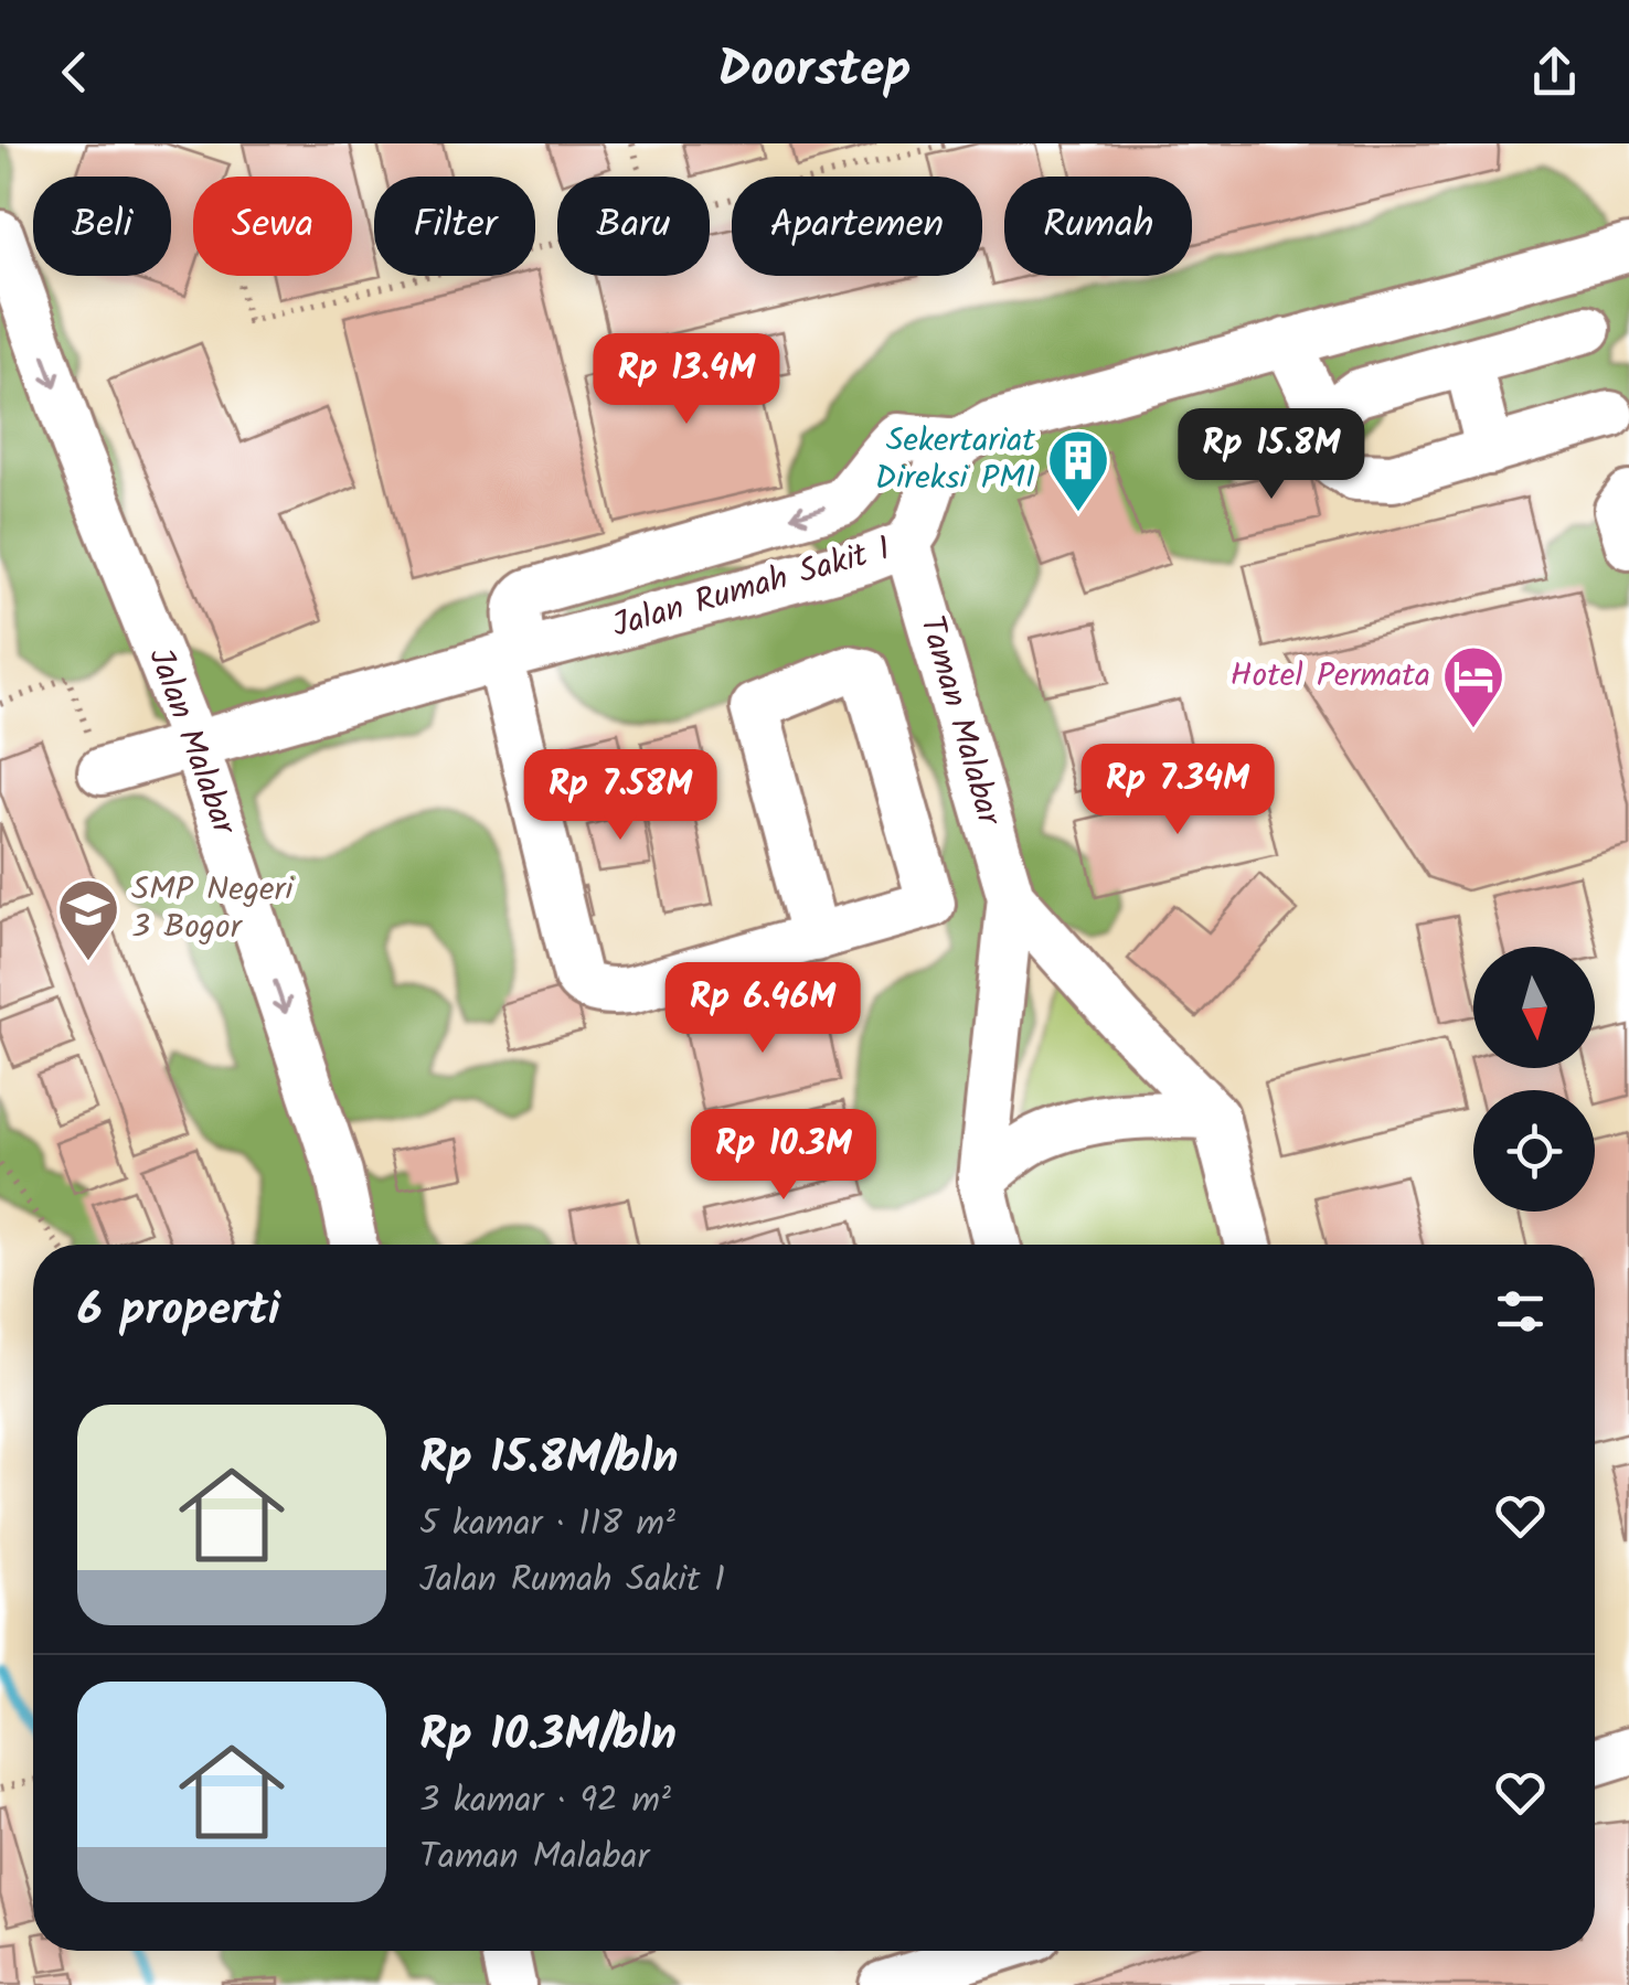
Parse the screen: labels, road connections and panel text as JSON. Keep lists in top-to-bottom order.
{
  "streets": {
    "street": ["Jalan Rumah Sakit 1", "Taman Malabar", "Jalan Malabar"]
  },
  "crossings": [
    ["Jalan Rumah Sakit 1", "Taman Malabar"],
    ["Jalan Rumah Sakit 1", "Jalan Malabar"]
  ],
  "one_way": ["Jalan Malabar"],
  "places": {
    "building": ["Sekertariat Direksi PMI"],
    "hotel": ["Hotel Permata"],
    "school or university": ["SMP Negeri 3 Bogor"]
  },
  "north": "bottom",
  "page": {
    "header": "Doorstep",
    "chip": [
      "Beli",
      "Sewa",
      "Filter",
      "Baru",
      "Apartemen",
      "Rumah"
    ],
    "price": [
      "Rp 13.4M",
      "Rp 15.8M",
      "Rp 7.34M",
      "Rp 7.58M",
      "Rp 6.46M",
      "Rp 10.3M"
    ],
    "heading": "6 properti",
    "list": [
      {
        "name": "Rp 15.8M/bln",
        "note": "5 kamar · 118 m² · Jalan Rumah Sakit 1"
      },
      {
        "name": "Rp 10.3M/bln",
        "note": "3 kamar · 92 m² · Taman Malabar"
      }
    ]
  }
}
